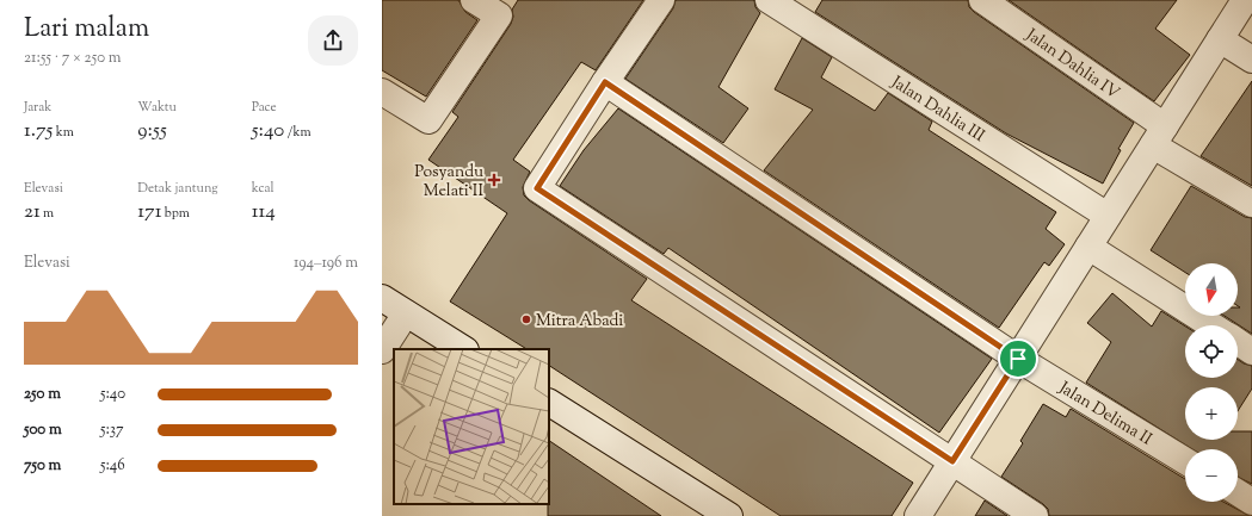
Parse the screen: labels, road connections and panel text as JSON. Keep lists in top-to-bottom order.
{
  "streets": {
    "street": ["Jalan Dahlia IV", "Jalan Dahlia III", "Jalan Delima II"]
  },
  "places": {
    "health": ["Posyandu Melati II"],
    "other": ["Mitra Abadi"]
  },
  "north": "bottom",
  "page": {
    "heading": ["Lari malam", "21:55 · 7 × 250 m"],
    "stats": [
      ["Jarak", "1.75 km"],
      ["Waktu", "9:55"],
      ["Pace", "5:40 /km"],
      ["Elevasi", "21 m"],
      ["Detak jantung", "171 bpm"],
      ["kcal", "114"]
    ],
    "chart": ["Elevasi", "194–196 m"],
    "map_buttons": ["+", "−"],
    "list": [
      {
        "name": "250 m",
        "note": "5:40"
      },
      {
        "name": "500 m",
        "note": "5:37"
      },
      {
        "name": "750 m",
        "note": "5:46"
      }
    ]
  }
}
